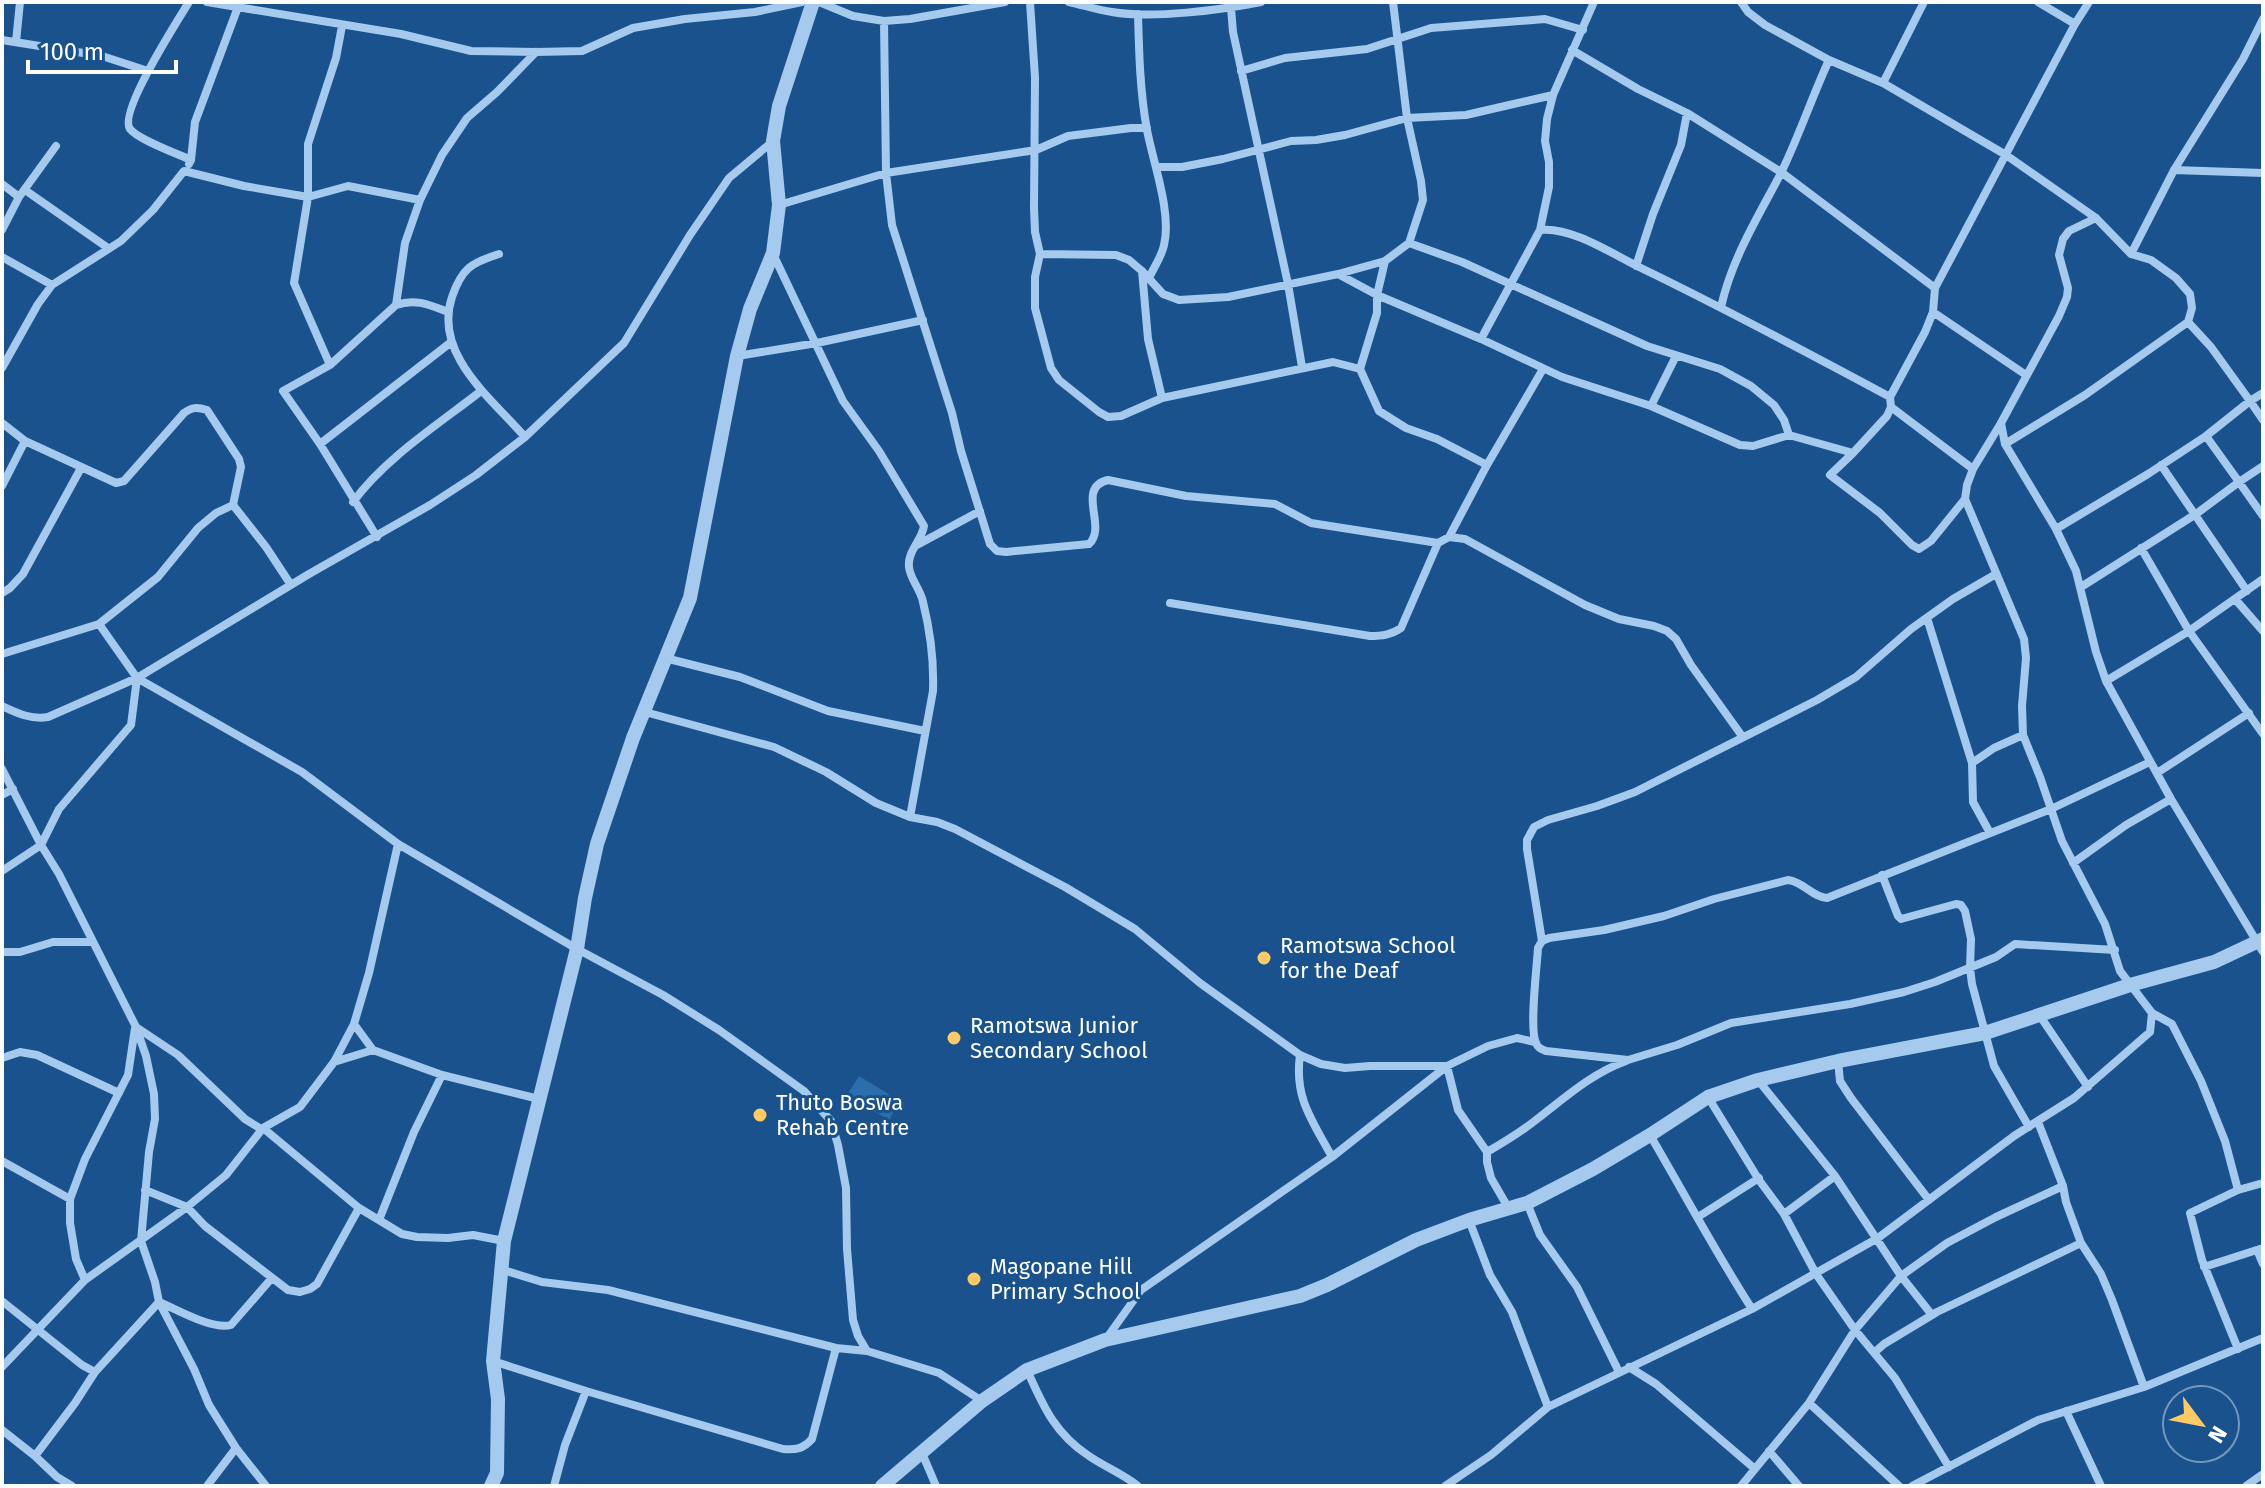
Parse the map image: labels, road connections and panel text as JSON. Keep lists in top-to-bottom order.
{
  "places": [
    "Ramotswa School for the Deaf",
    "Ramotswa Junior Secondary School",
    "Thuto Boswa Rehab Centre",
    "Magopane Hill Primary School"
  ],
  "scale_bar": "100 m",
  "north": "bottom right"
}
